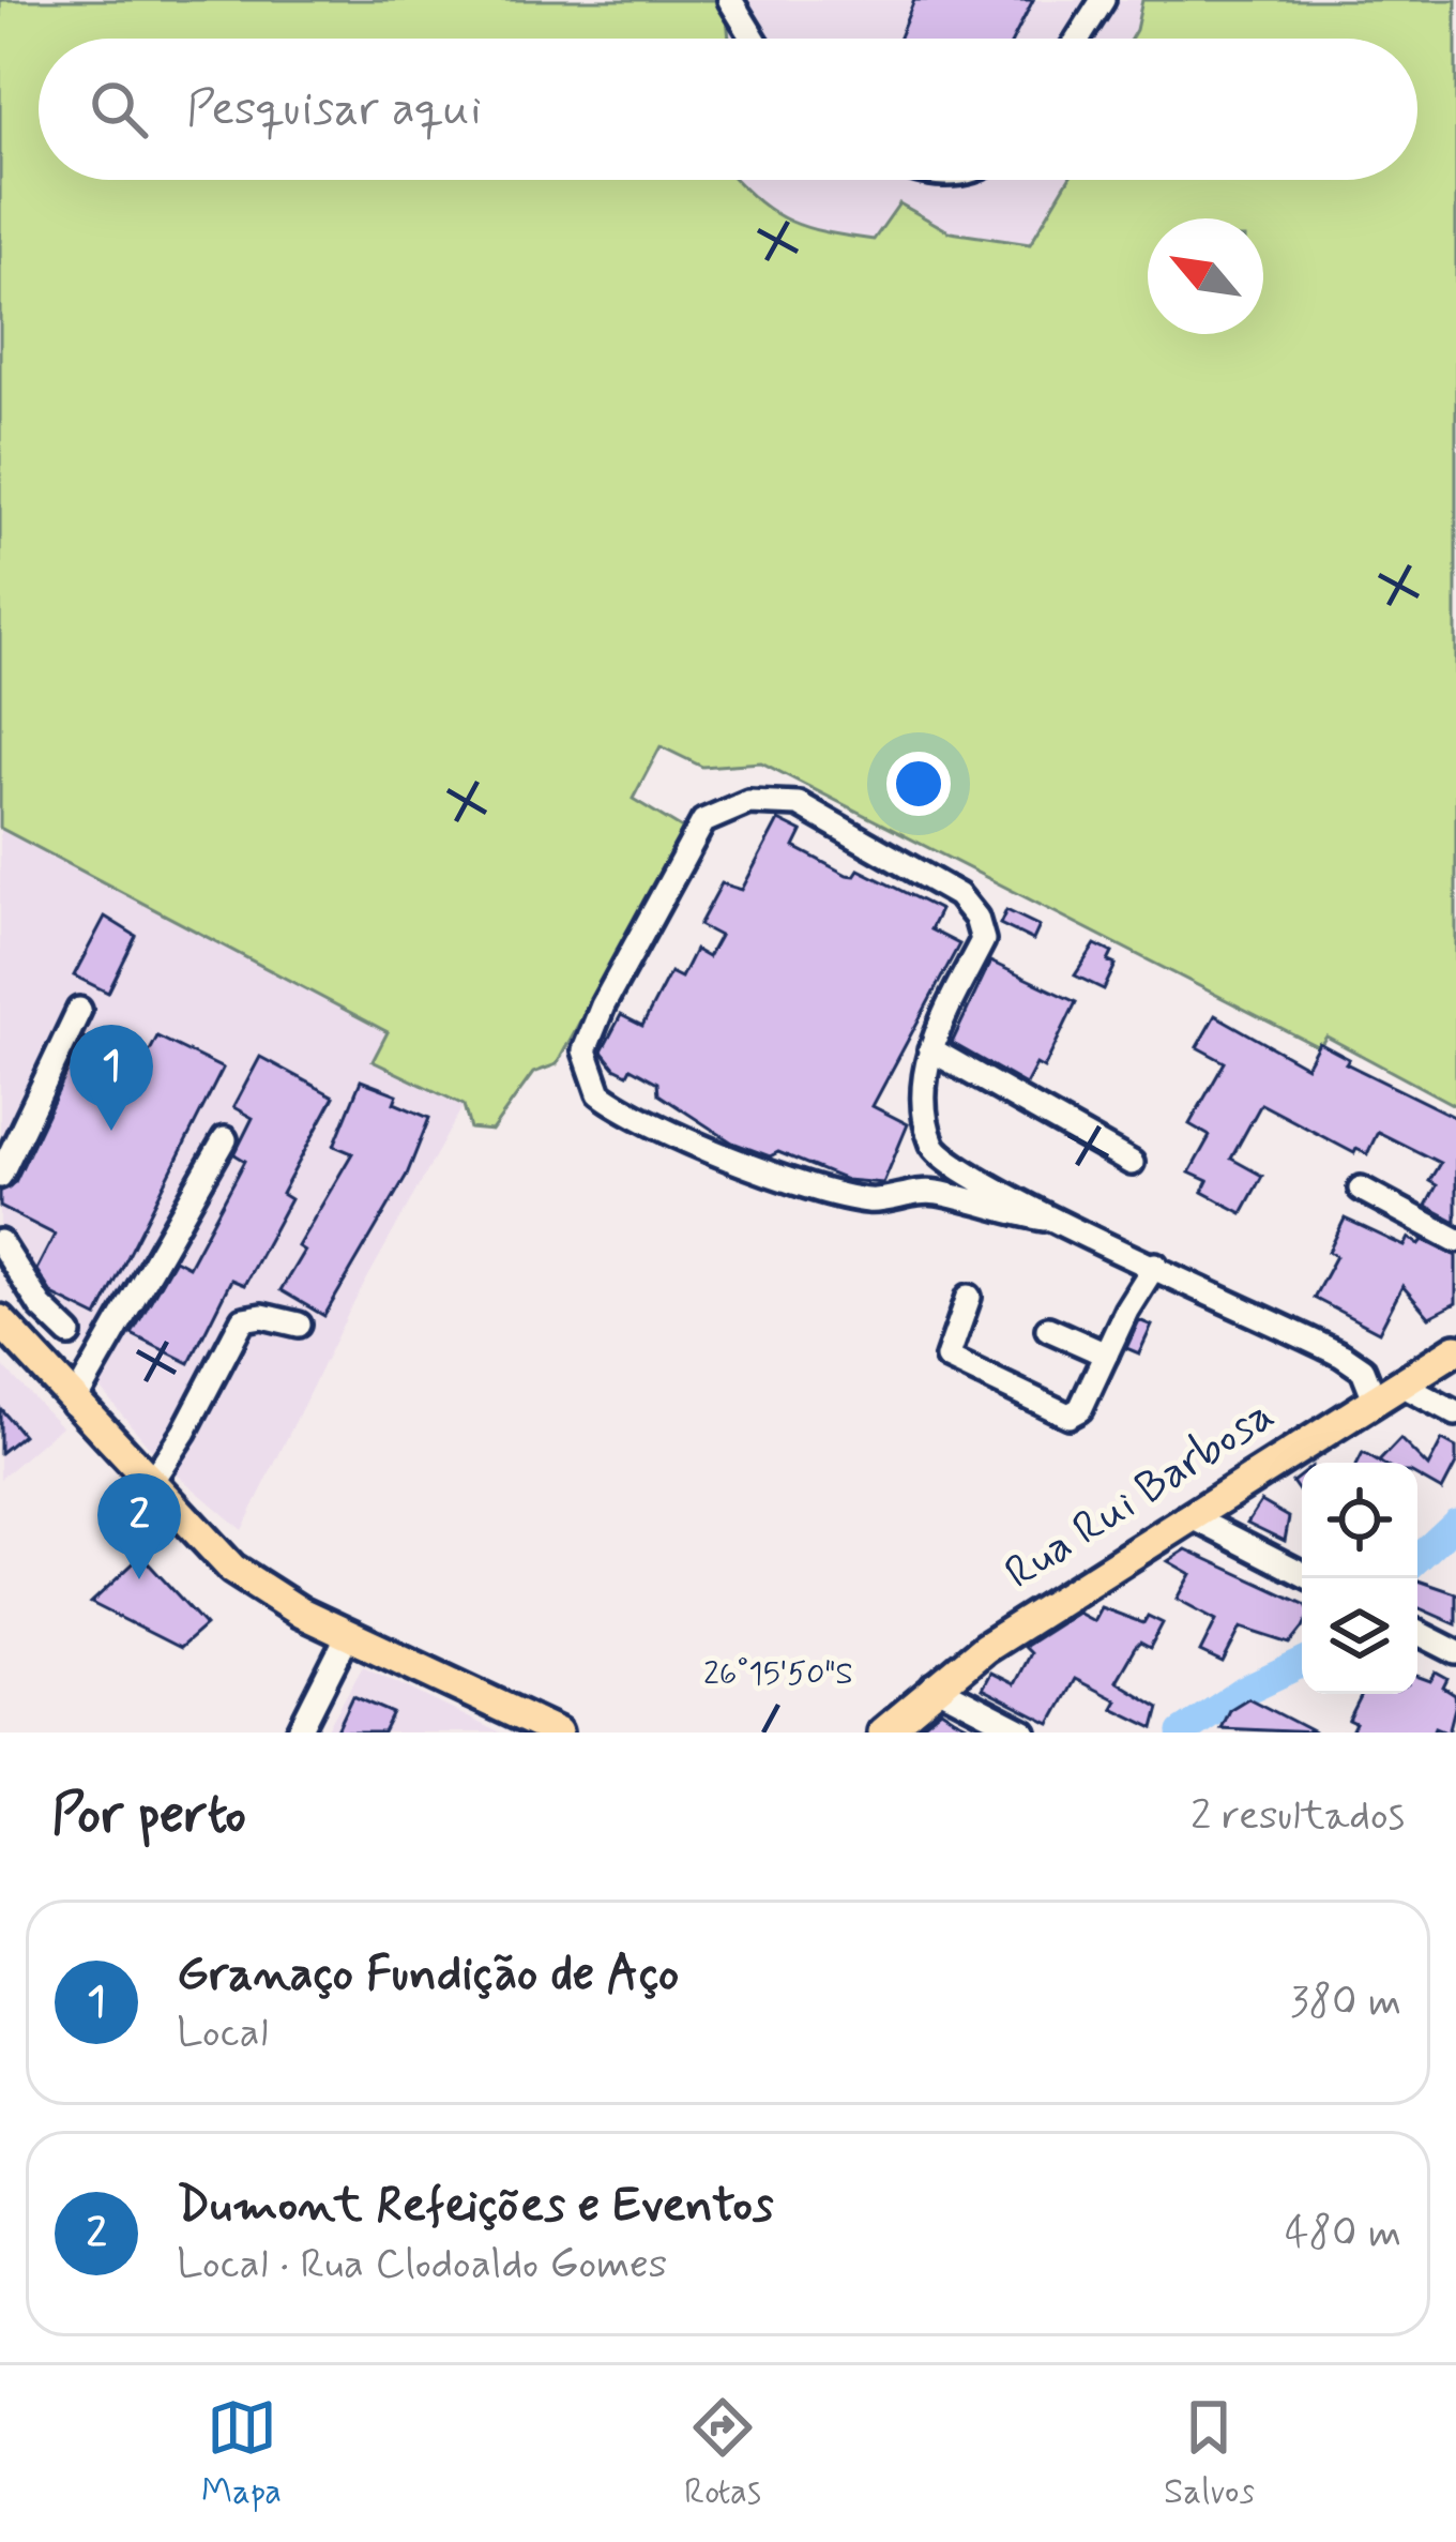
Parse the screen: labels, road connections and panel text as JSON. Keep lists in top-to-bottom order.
{
  "streets": {
    "main road": ["Rua Rui Barbosa"]
  },
  "north": "top left",
  "page": {
    "search": "Pesquisar aqui",
    "pins": ["1", "2"],
    "heading": ["Por perto", "2 resultados"],
    "list": [
      {
        "mark": "1",
        "name": "Granaço Fundição de Aço",
        "note": "Local",
        "value": "380 m"
      },
      {
        "mark": "2",
        "name": "Dumont Refeições e Eventos",
        "note": "Local · Rua Clodoaldo Gomes",
        "value": "480 m"
      }
    ],
    "nav": ["Mapa", "Rotas", "Salvos"]
  },
  "coordinates": ["26°15'50\"S"]
}
